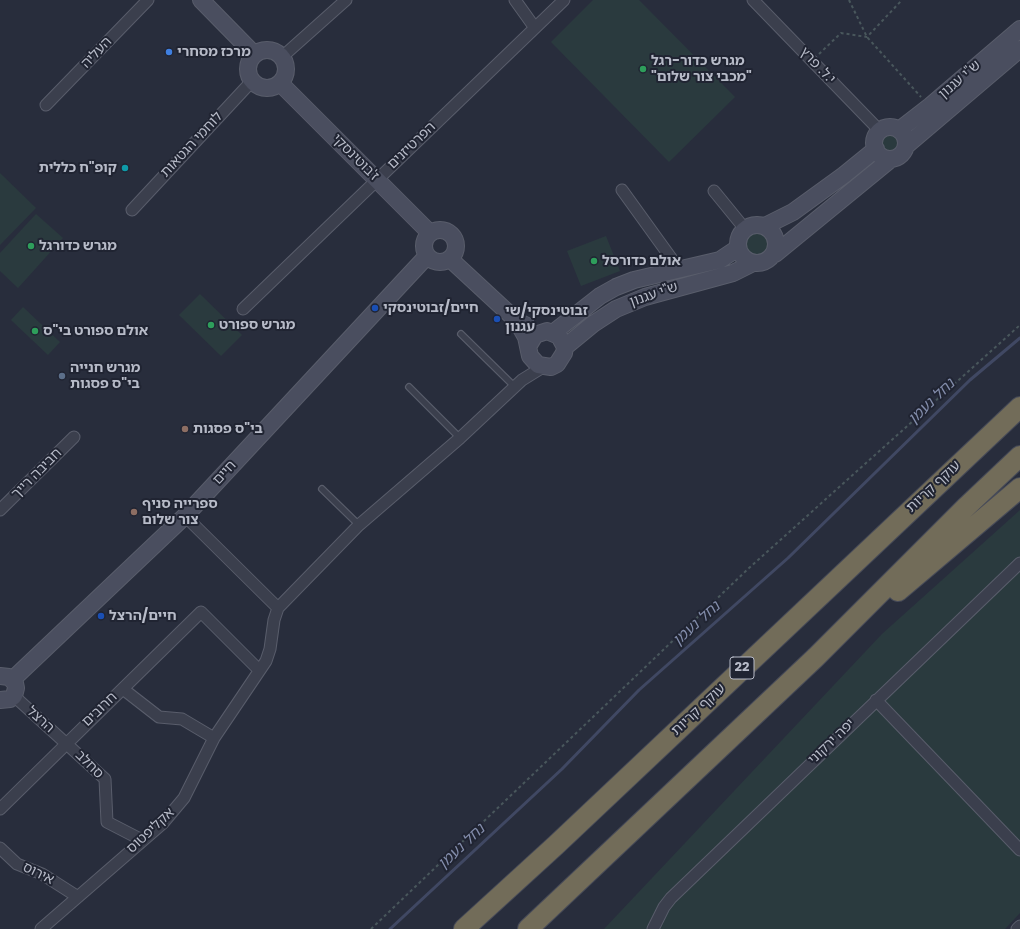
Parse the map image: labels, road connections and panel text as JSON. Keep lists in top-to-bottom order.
{
  "streets": {
    "highway": ["עוקף קריות", "22"],
    "street": [
      "העליה",
      "י.ל. פרץ",
      "ש\"י עגנון",
      "לוחמי הגטאות",
      "הפרטיזנים",
      "ז'בוטינסקי",
      "חיים",
      "חביבה רייך",
      "חרובים",
      "הרצל",
      "יפה ירקוני",
      "סחלב",
      "אקליפטוס",
      "אירוס"
    ]
  },
  "crossings": [
    ["י.ל. פרץ", "ש\"י עגנון"],
    ["לוחמי הגטאות", "ז'בוטינסקי"],
    ["הפרטיזנים", "ז'בוטינסקי"],
    ["ז'בוטינסקי", "חיים"],
    ["חרובים", "הרצל"],
    ["חרובים", "סחלב"],
    ["חרובים", "אקליפטוס"],
    ["הרצל", "סחלב"],
    ["סחלב", "אקליפטוס"],
    ["אקליפטוס", "אירוס"]
  ],
  "water": ["נחל נעמן"],
  "places": [
    "מרכז מסחרי",
    "מגרש כדור-רגל \"מכבי צור שלום\"",
    "קופ\"ח כללית",
    "מגרש כדורגל",
    "אולם כדורסל",
    "חיים/זבוטינסקי",
    "זבוטינסקי/שי עגנון",
    "מגרש ספורט",
    "אולם ספורט בי\"ס",
    "מגרש חנייה בי\"ס פסגות",
    "בי\"ס פסגות",
    "ספרייה סניף צור שלום",
    "חיים/הרצל"
  ]
}
